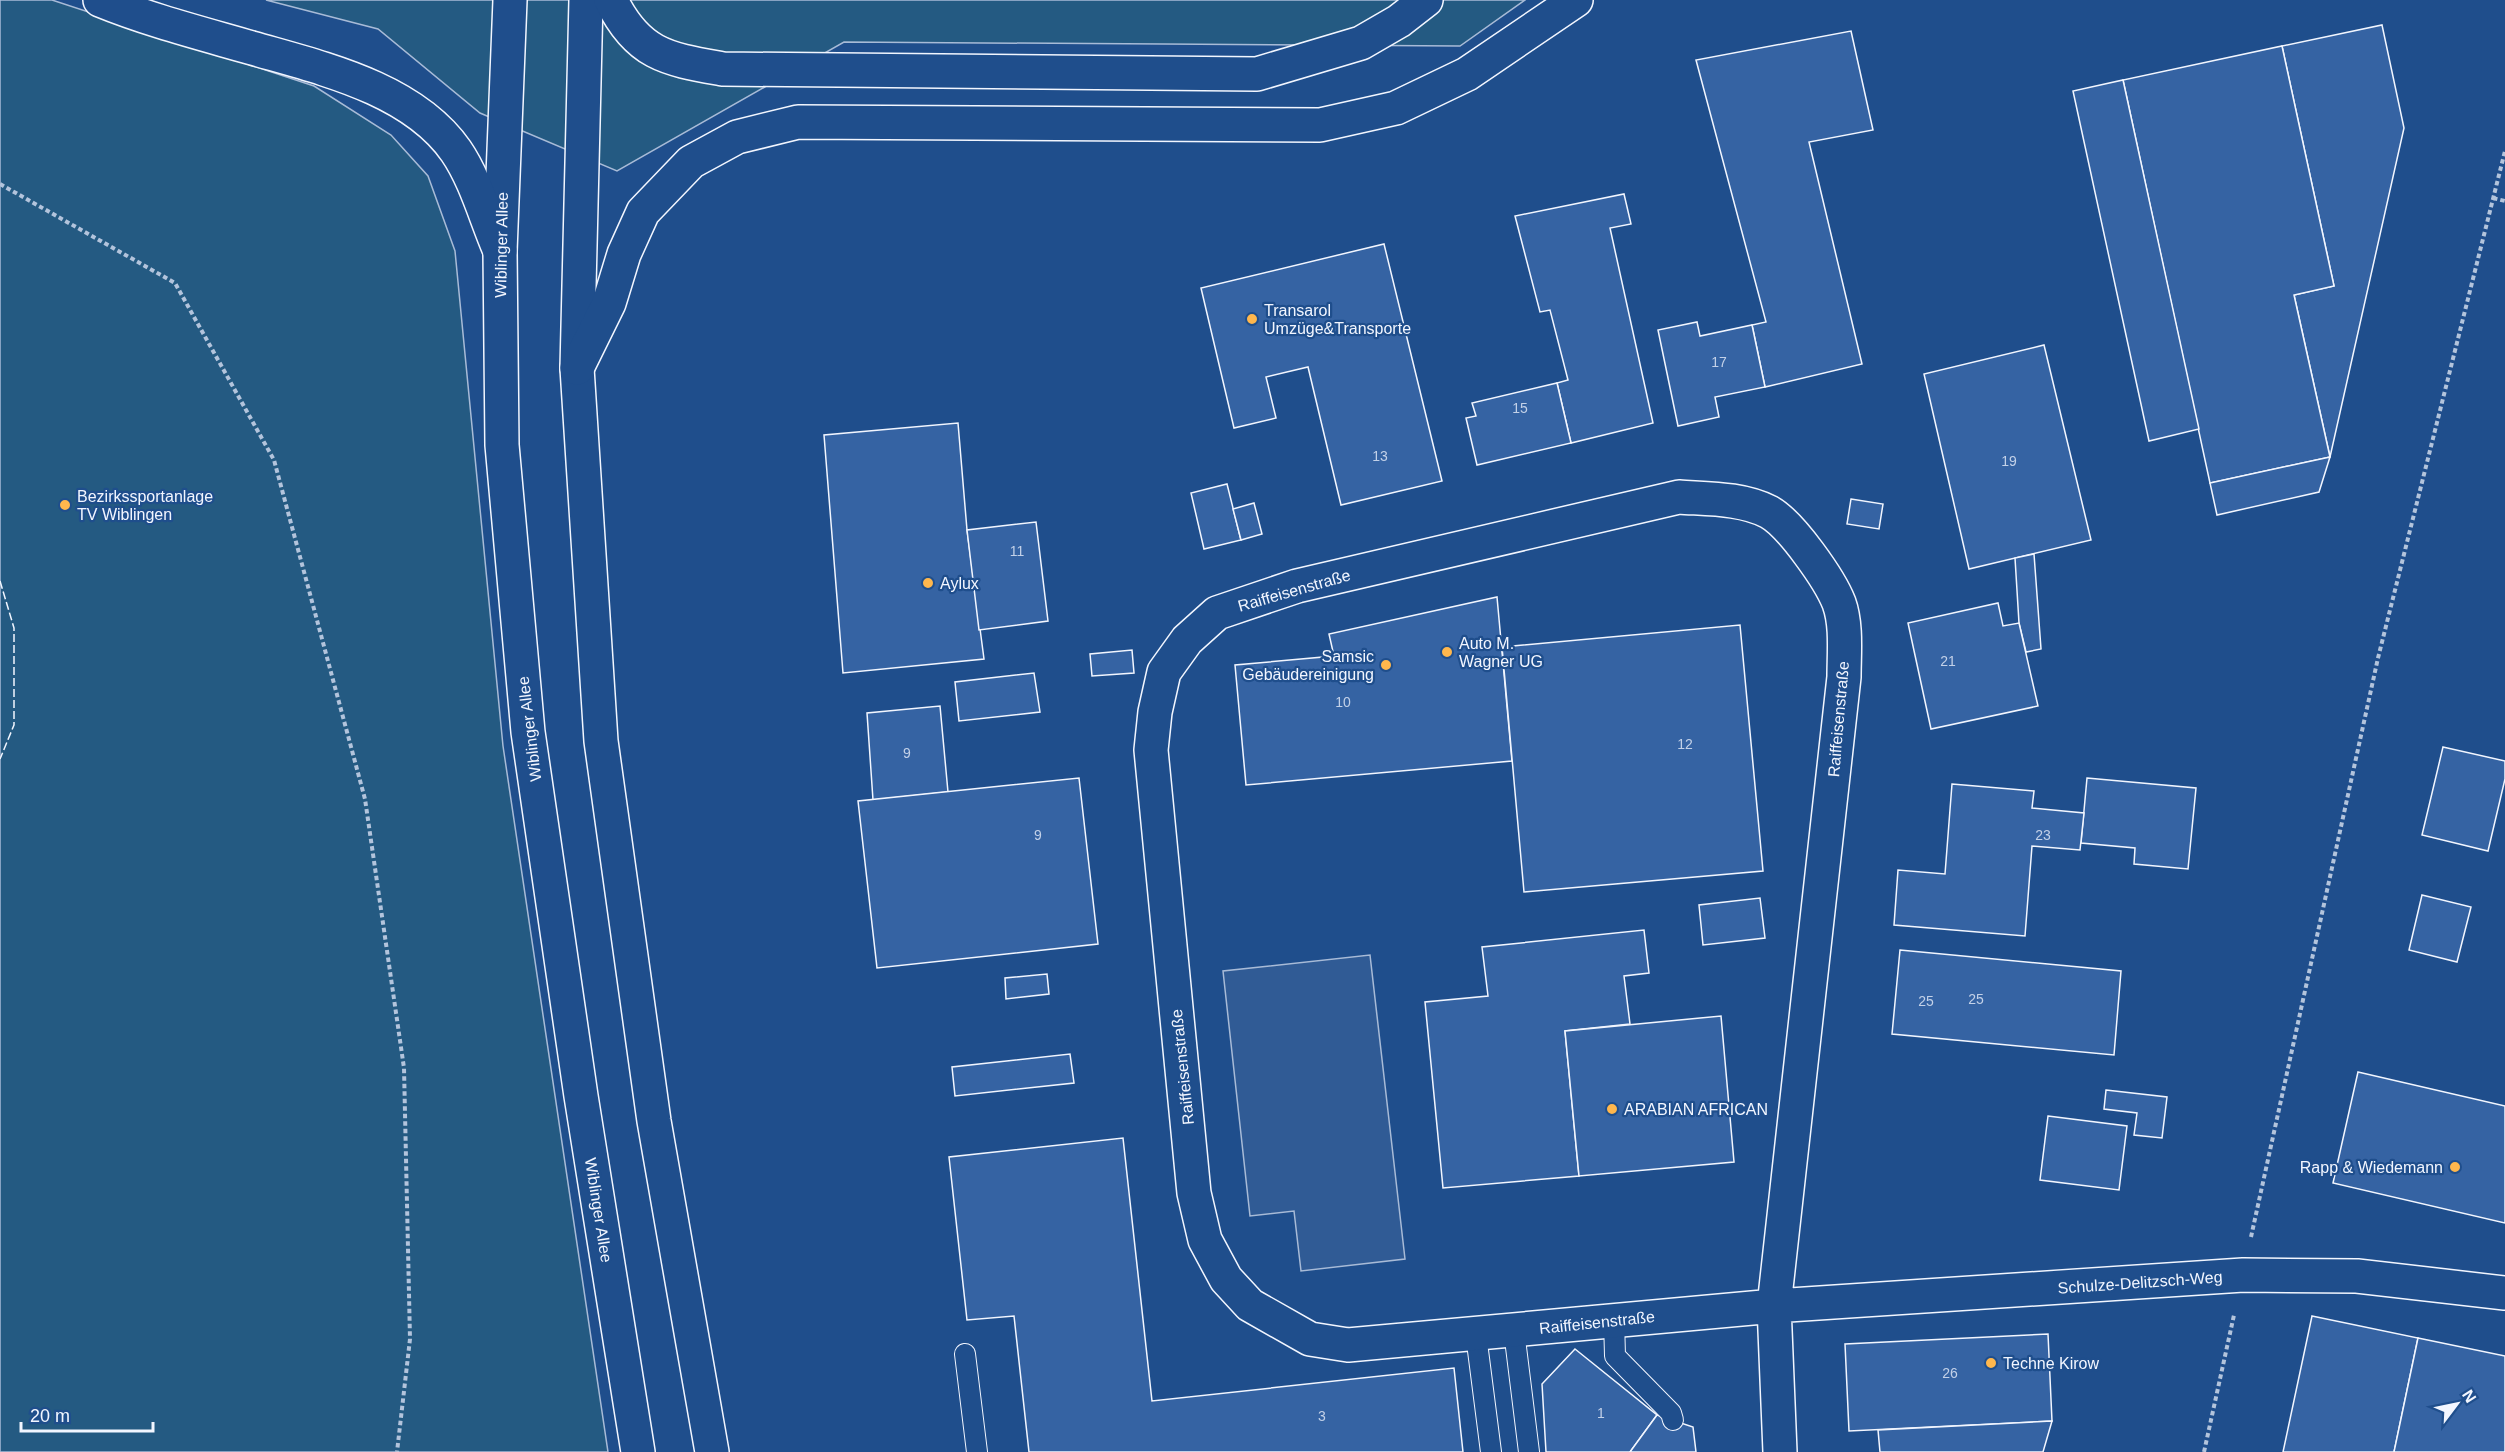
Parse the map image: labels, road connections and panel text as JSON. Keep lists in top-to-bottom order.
{
  "streets": {
    "main road": ["Wiblinger Allee", "Raiffeisenstraße", "Schulze-Delitzsch-Weg"]
  },
  "crossings": [
    ["Raiffeisenstraße", "Schulze-Delitzsch-Weg"]
  ],
  "places": [
    "Transarol Umzüge&Transporte",
    "Bezirkssportanlage TV Wiblingen",
    "Aylux",
    "Auto M. Wagner UG",
    "Samsic Gebäudereinigung",
    "ARABIAN AFRICAN",
    "Rapp & Wiedemann",
    "Techne Kirow"
  ],
  "house_numbers": [
    "17",
    "15",
    "13",
    "19",
    "11",
    "21",
    "10",
    "12",
    "9",
    "9",
    "23",
    "25",
    "25",
    "26",
    "1",
    "3"
  ],
  "scale_bar": "20 m",
  "north": "top right"
}
